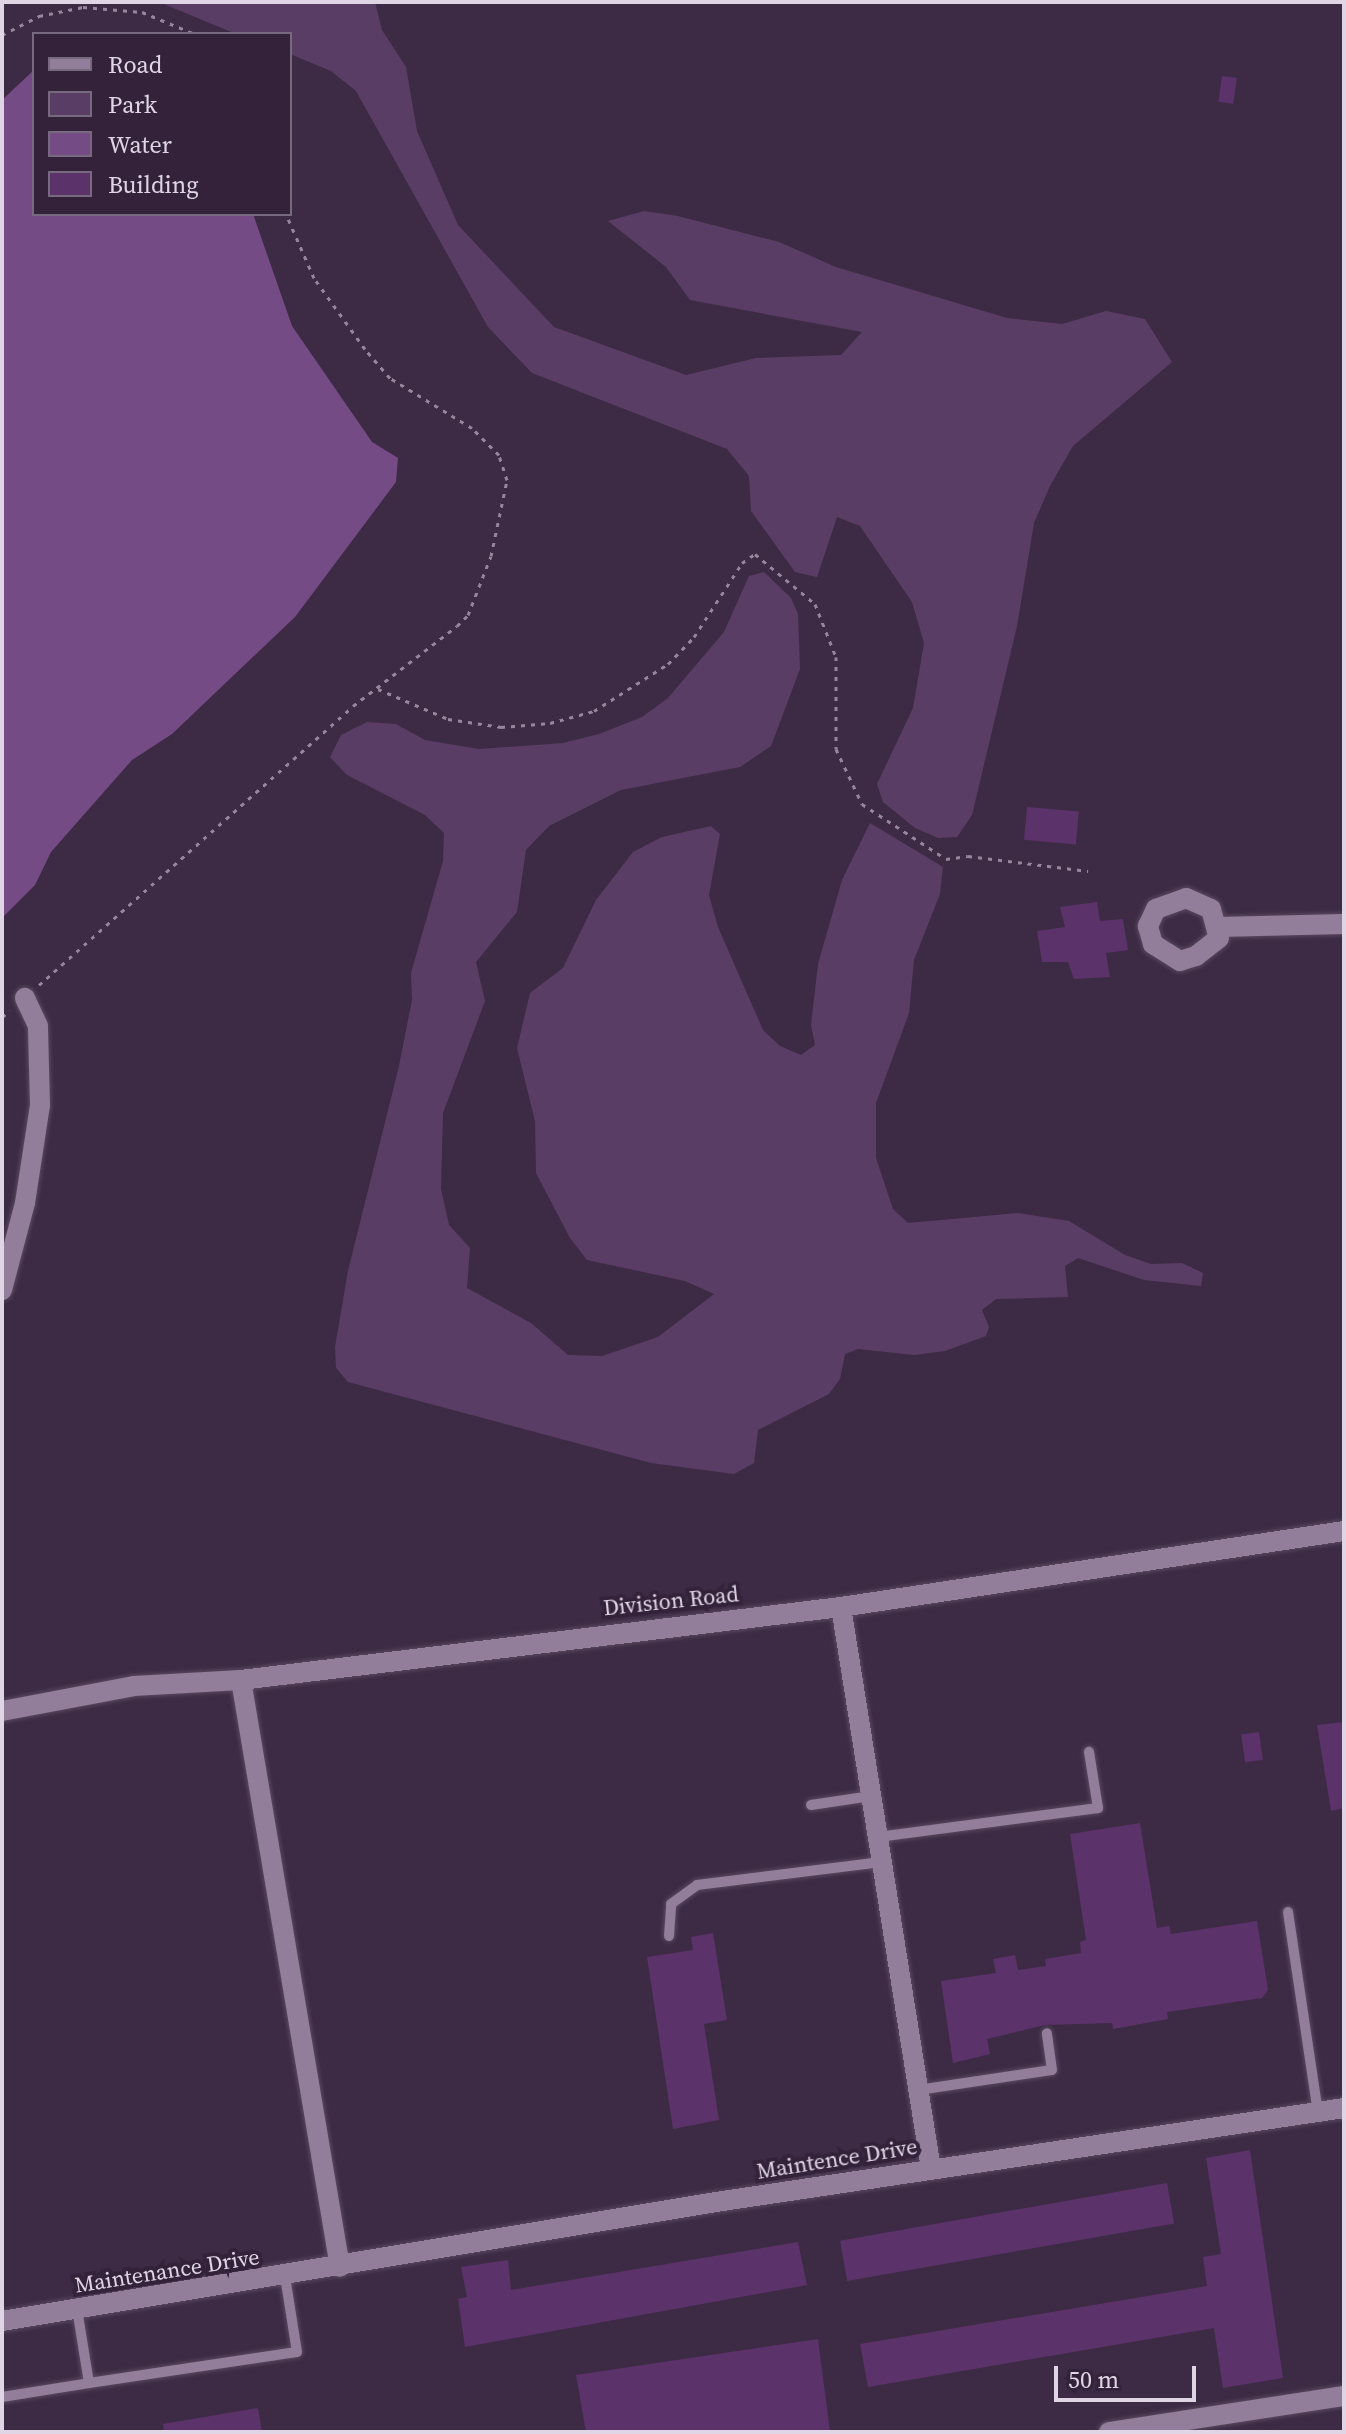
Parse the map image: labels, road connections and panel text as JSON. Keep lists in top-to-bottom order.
{
  "streets": {
    "street": ["Division Road", "Maintence Drive", "Maintenance Drive"]
  },
  "crossings": [
    ["Maintence Drive", "Maintenance Drive"]
  ],
  "legend": [
    "Road",
    "Park",
    "Water",
    "Building"
  ],
  "scale_bar": "50 m"
}
